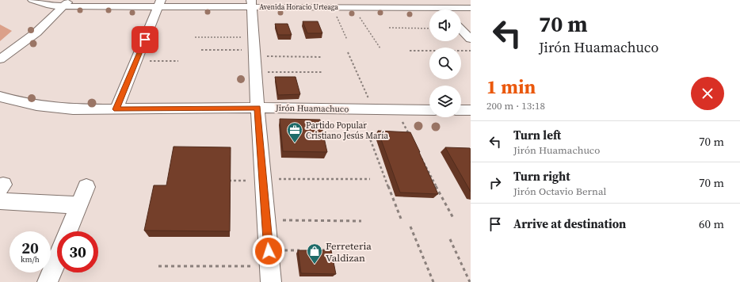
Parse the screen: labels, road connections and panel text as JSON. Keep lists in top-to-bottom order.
{
  "streets": {
    "street": ["Avenida Horacio Urteaga", "Jirón Huamachuco"]
  },
  "places": {
    "office": ["Partido Popular Cristiano Jesús María"],
    "shop": ["Ferreteria Valdizan"]
  },
  "page": {
    "turn": ["70 m", "Jirón Huamachuco"],
    "heading": ["1 min", "200 m · 13:18"],
    "list": [
      {
        "name": "Turn left",
        "note": "Jirón Huamachuco",
        "value": "70 m"
      },
      {
        "name": "Turn right",
        "note": "Jirón Octavio Bernal",
        "value": "70 m"
      },
      {
        "name": "Arrive at destination",
        "value": "60 m"
      }
    ],
    "speed": "20 km/h",
    "limit": "30"
  }
}
